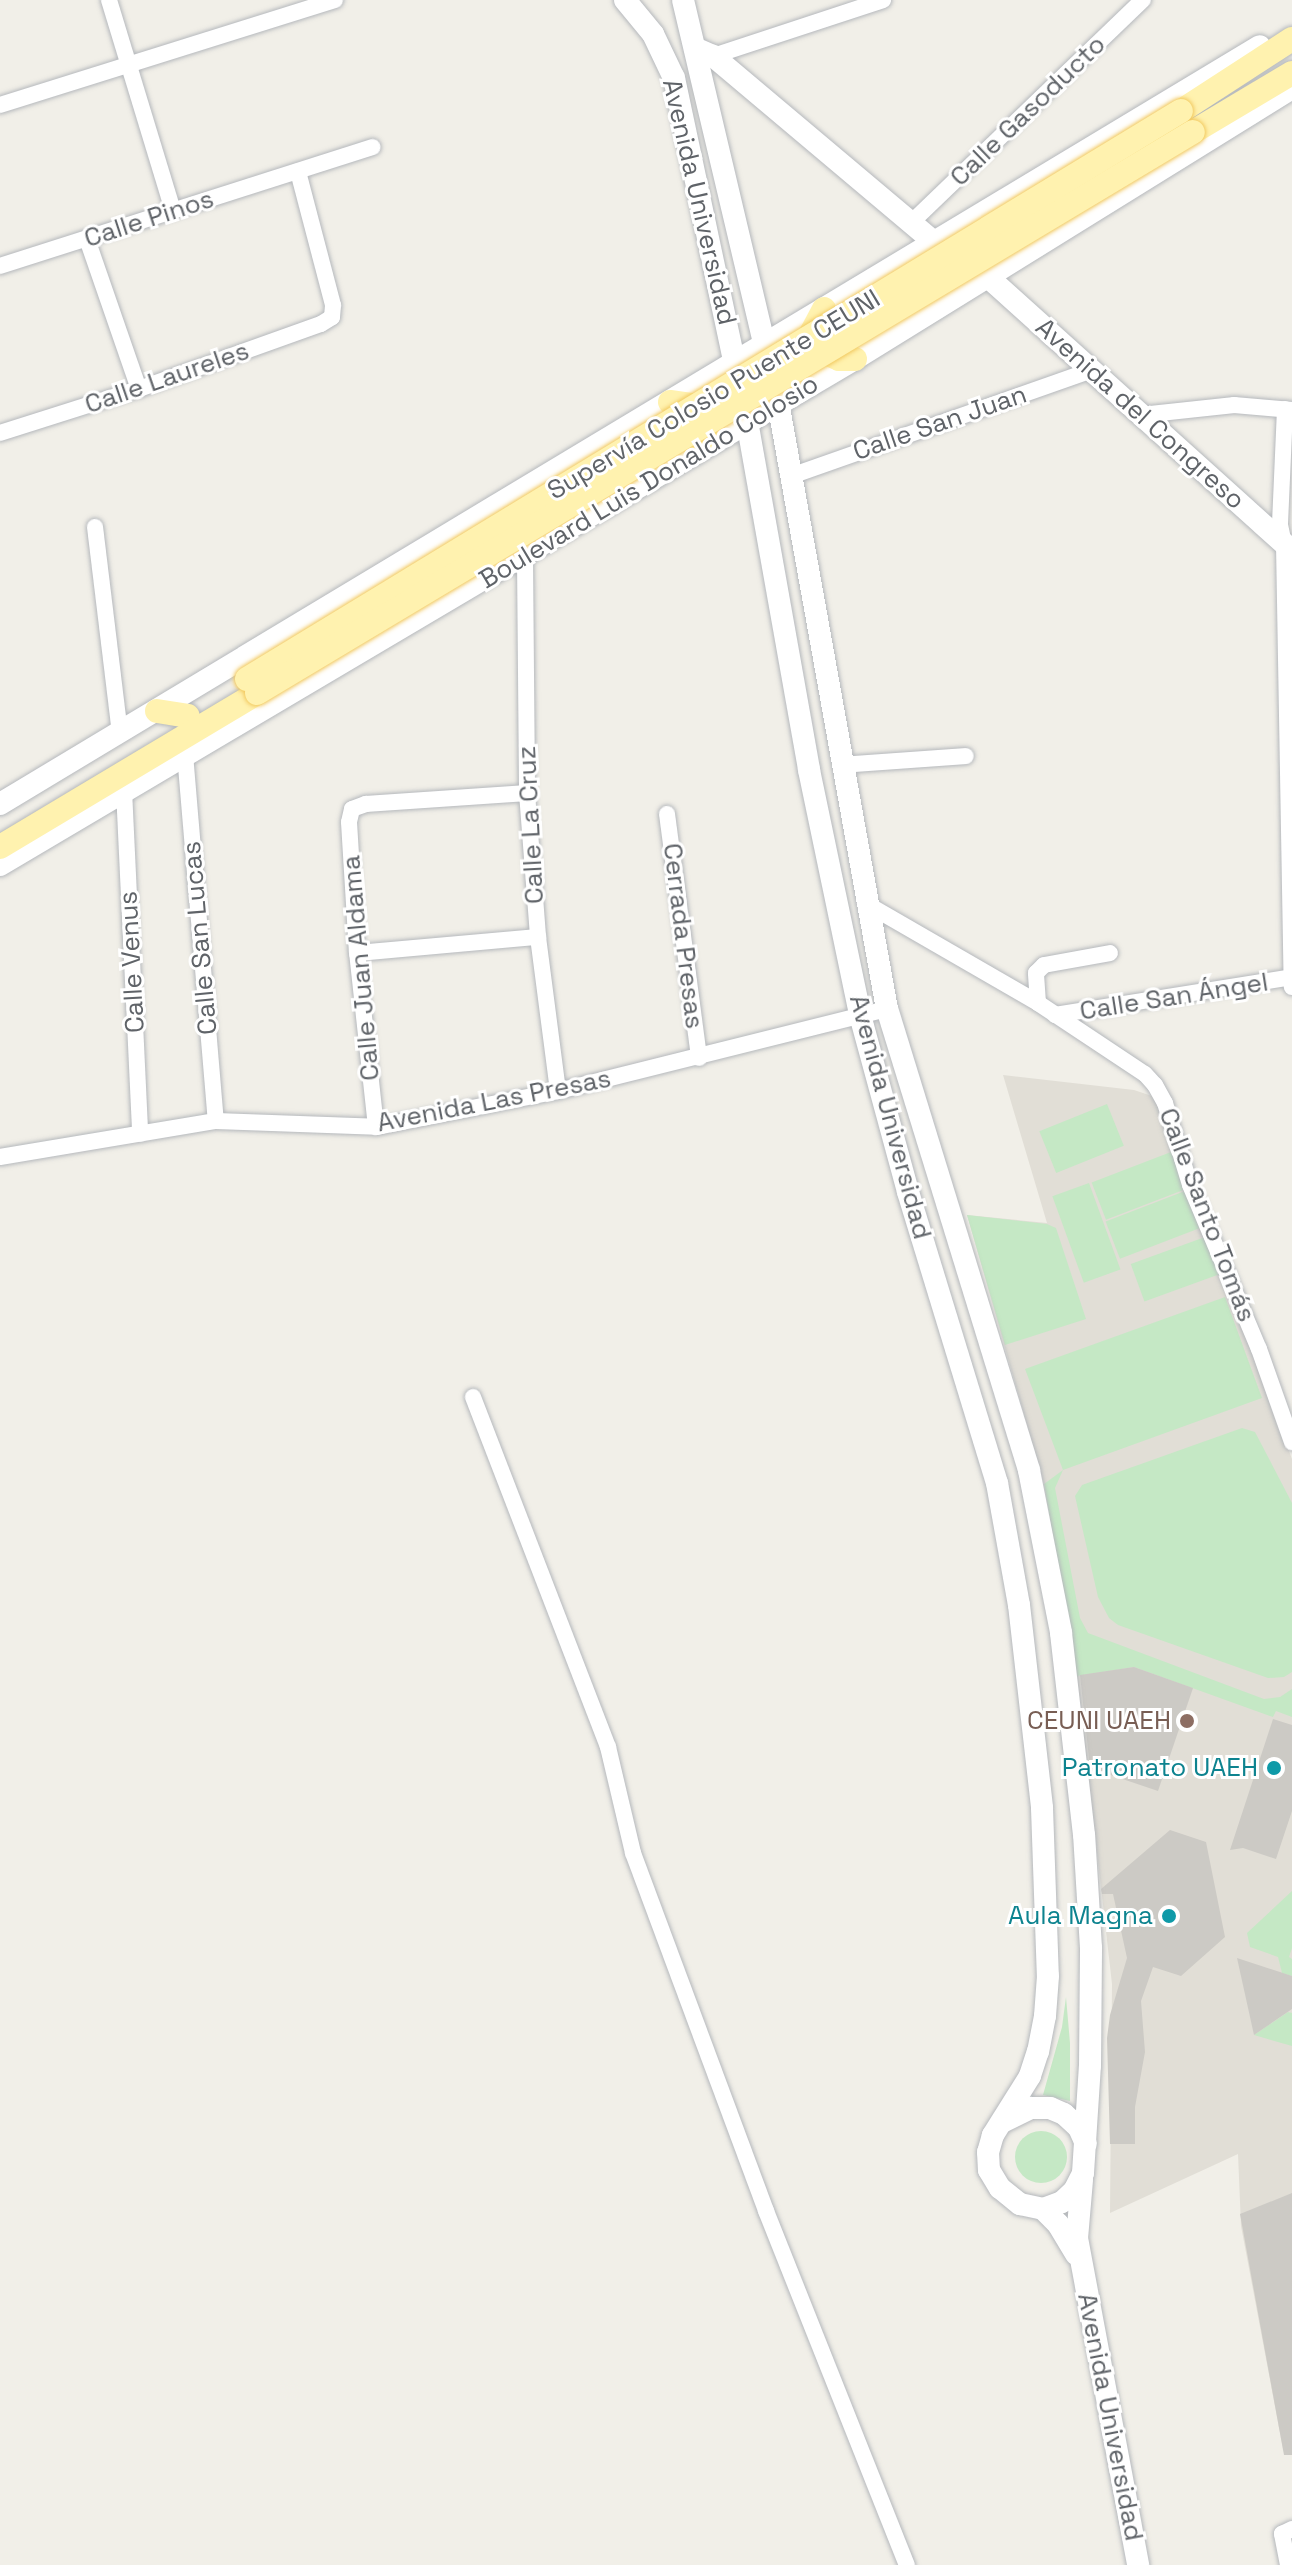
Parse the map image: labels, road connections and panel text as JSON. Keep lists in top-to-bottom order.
{
  "streets": {
    "main road": ["Supervía Colosio Puente CEUNI"],
    "street": [
      "Calle Gasoducto",
      "Avenida Universidad",
      "Calle Pinos",
      "Calle Laureles",
      "Avenida del Congreso",
      "Calle San Juan",
      "Boulevard Luis Donaldo Colosio",
      "Calle La Cruz",
      "Cerrada Presas",
      "Calle San Lucas",
      "Calle Venus",
      "Calle Juan Aldama",
      "Calle San Ángel",
      "Avenida Las Presas",
      "Calle Santo Tomás"
    ]
  },
  "crossings": [
    ["Avenida Universidad", "Calle San Juan"],
    ["Avenida Universidad", "Boulevard Luis Donaldo Colosio"],
    ["Avenida Universidad", "Avenida Las Presas"],
    ["Avenida Universidad", "Calle Santo Tomás"],
    ["Calle Pinos", "Calle Laureles"],
    ["Avenida del Congreso", "Calle San Juan"],
    ["Avenida del Congreso", "Boulevard Luis Donaldo Colosio"],
    ["Boulevard Luis Donaldo Colosio", "Calle La Cruz"],
    ["Boulevard Luis Donaldo Colosio", "Calle San Lucas"],
    ["Boulevard Luis Donaldo Colosio", "Calle Venus"],
    ["Calle La Cruz", "Calle Juan Aldama"],
    ["Calle La Cruz", "Avenida Las Presas"],
    ["Cerrada Presas", "Avenida Las Presas"],
    ["Calle San Lucas", "Avenida Las Presas"],
    ["Calle Venus", "Avenida Las Presas"],
    ["Calle Juan Aldama", "Avenida Las Presas"],
    ["Calle San Ángel", "Calle Santo Tomás"]
  ],
  "places": ["CEUNI UAEH", "Patronato UAEH", "Aula Magna"]
}
